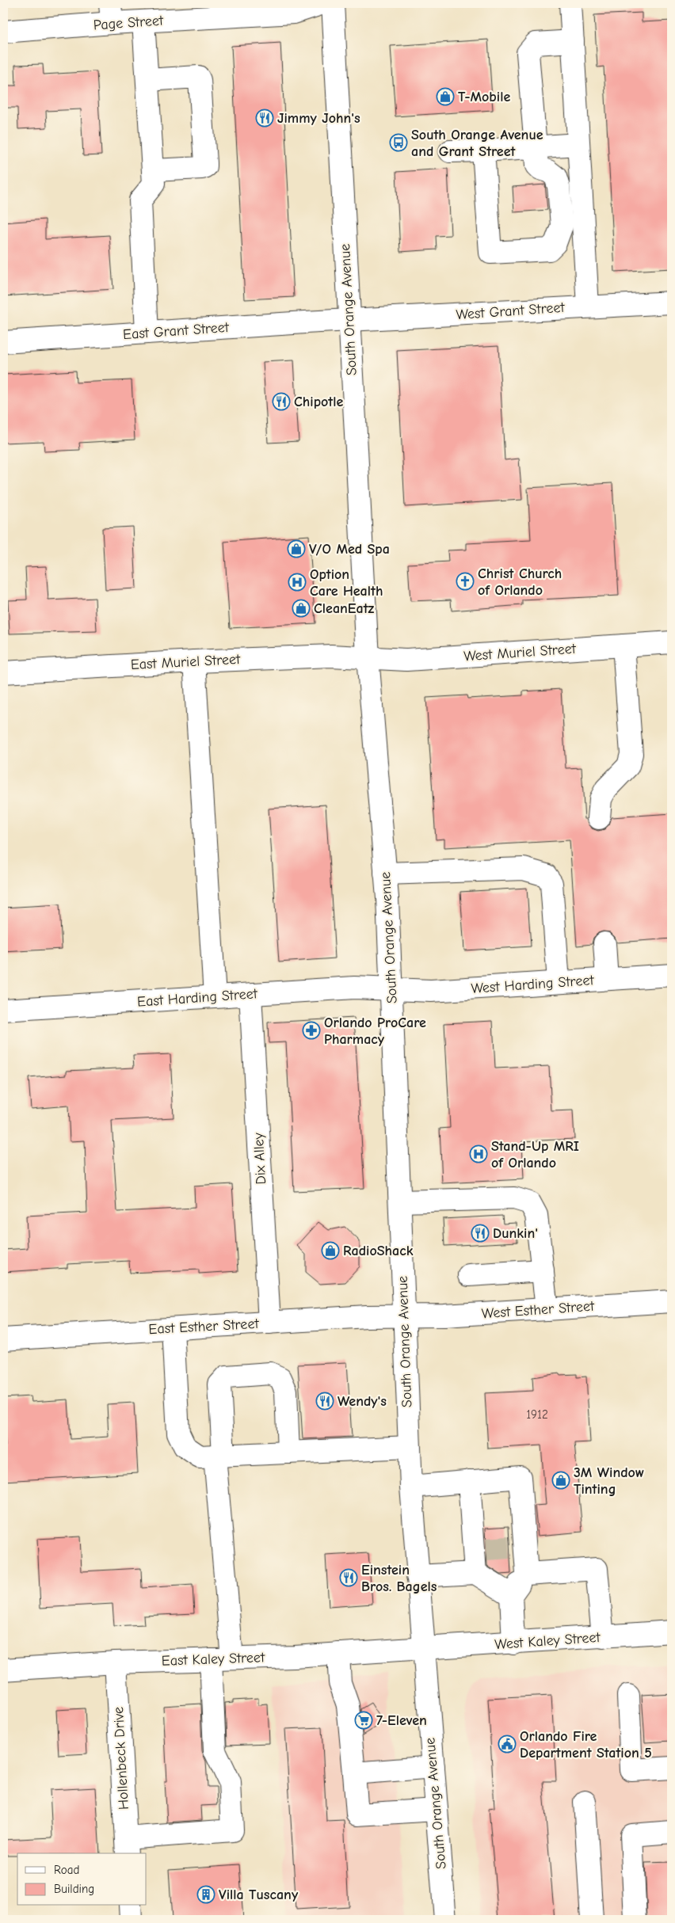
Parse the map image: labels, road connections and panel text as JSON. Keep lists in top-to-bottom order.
{
  "streets": {
    "street": [
      "Page Street",
      "South Orange Avenue",
      "West Grant Street",
      "East Grant Street",
      "West Muriel Street",
      "East Muriel Street",
      "West Harding Street",
      "East Harding Street",
      "Dix Alley",
      "West Esther Street",
      "East Esther Street",
      "West Kaley Street",
      "East Kaley Street",
      "Hollenbeck Drive"
    ]
  },
  "crossings": [
    ["South Orange Avenue", "West Grant Street"],
    ["South Orange Avenue", "East Grant Street"],
    ["South Orange Avenue", "West Muriel Street"],
    ["South Orange Avenue", "East Muriel Street"],
    ["South Orange Avenue", "West Harding Street"],
    ["South Orange Avenue", "East Harding Street"],
    ["South Orange Avenue", "West Esther Street"],
    ["South Orange Avenue", "East Esther Street"],
    ["South Orange Avenue", "West Kaley Street"],
    ["South Orange Avenue", "East Kaley Street"],
    ["West Grant Street", "East Grant Street"],
    ["West Muriel Street", "East Muriel Street"],
    ["West Harding Street", "East Harding Street"],
    ["East Harding Street", "Dix Alley"],
    ["Dix Alley", "East Esther Street"],
    ["West Esther Street", "East Esther Street"],
    ["West Kaley Street", "East Kaley Street"],
    ["East Kaley Street", "Hollenbeck Drive"]
  ],
  "places": {
    "shop": [
      "T-Mobile",
      "V/O Med Spa",
      "CleanEatz",
      "RadioShack",
      "3M Window Tinting"
    ],
    "restaurant": [
      "Jimmy John's",
      "Chipotle",
      "Dunkin'",
      "Wendy's",
      "Einstein Bros. Bagels"
    ],
    "bus stop": ["South Orange Avenue and Grant Street"],
    "church": ["Christ Church of Orlando"],
    "hospital": ["Option Care Health", "Stand-Up MRI of Orlando"],
    "pharmacy": ["Orlando ProCare Pharmacy"],
    "supermarket": ["7-Eleven"],
    "public building": ["Orlando Fire Department Station 5"],
    "building": ["Villa Tuscany"]
  },
  "house_numbers": ["1912"],
  "legend": ["Road", "Building"]
}
